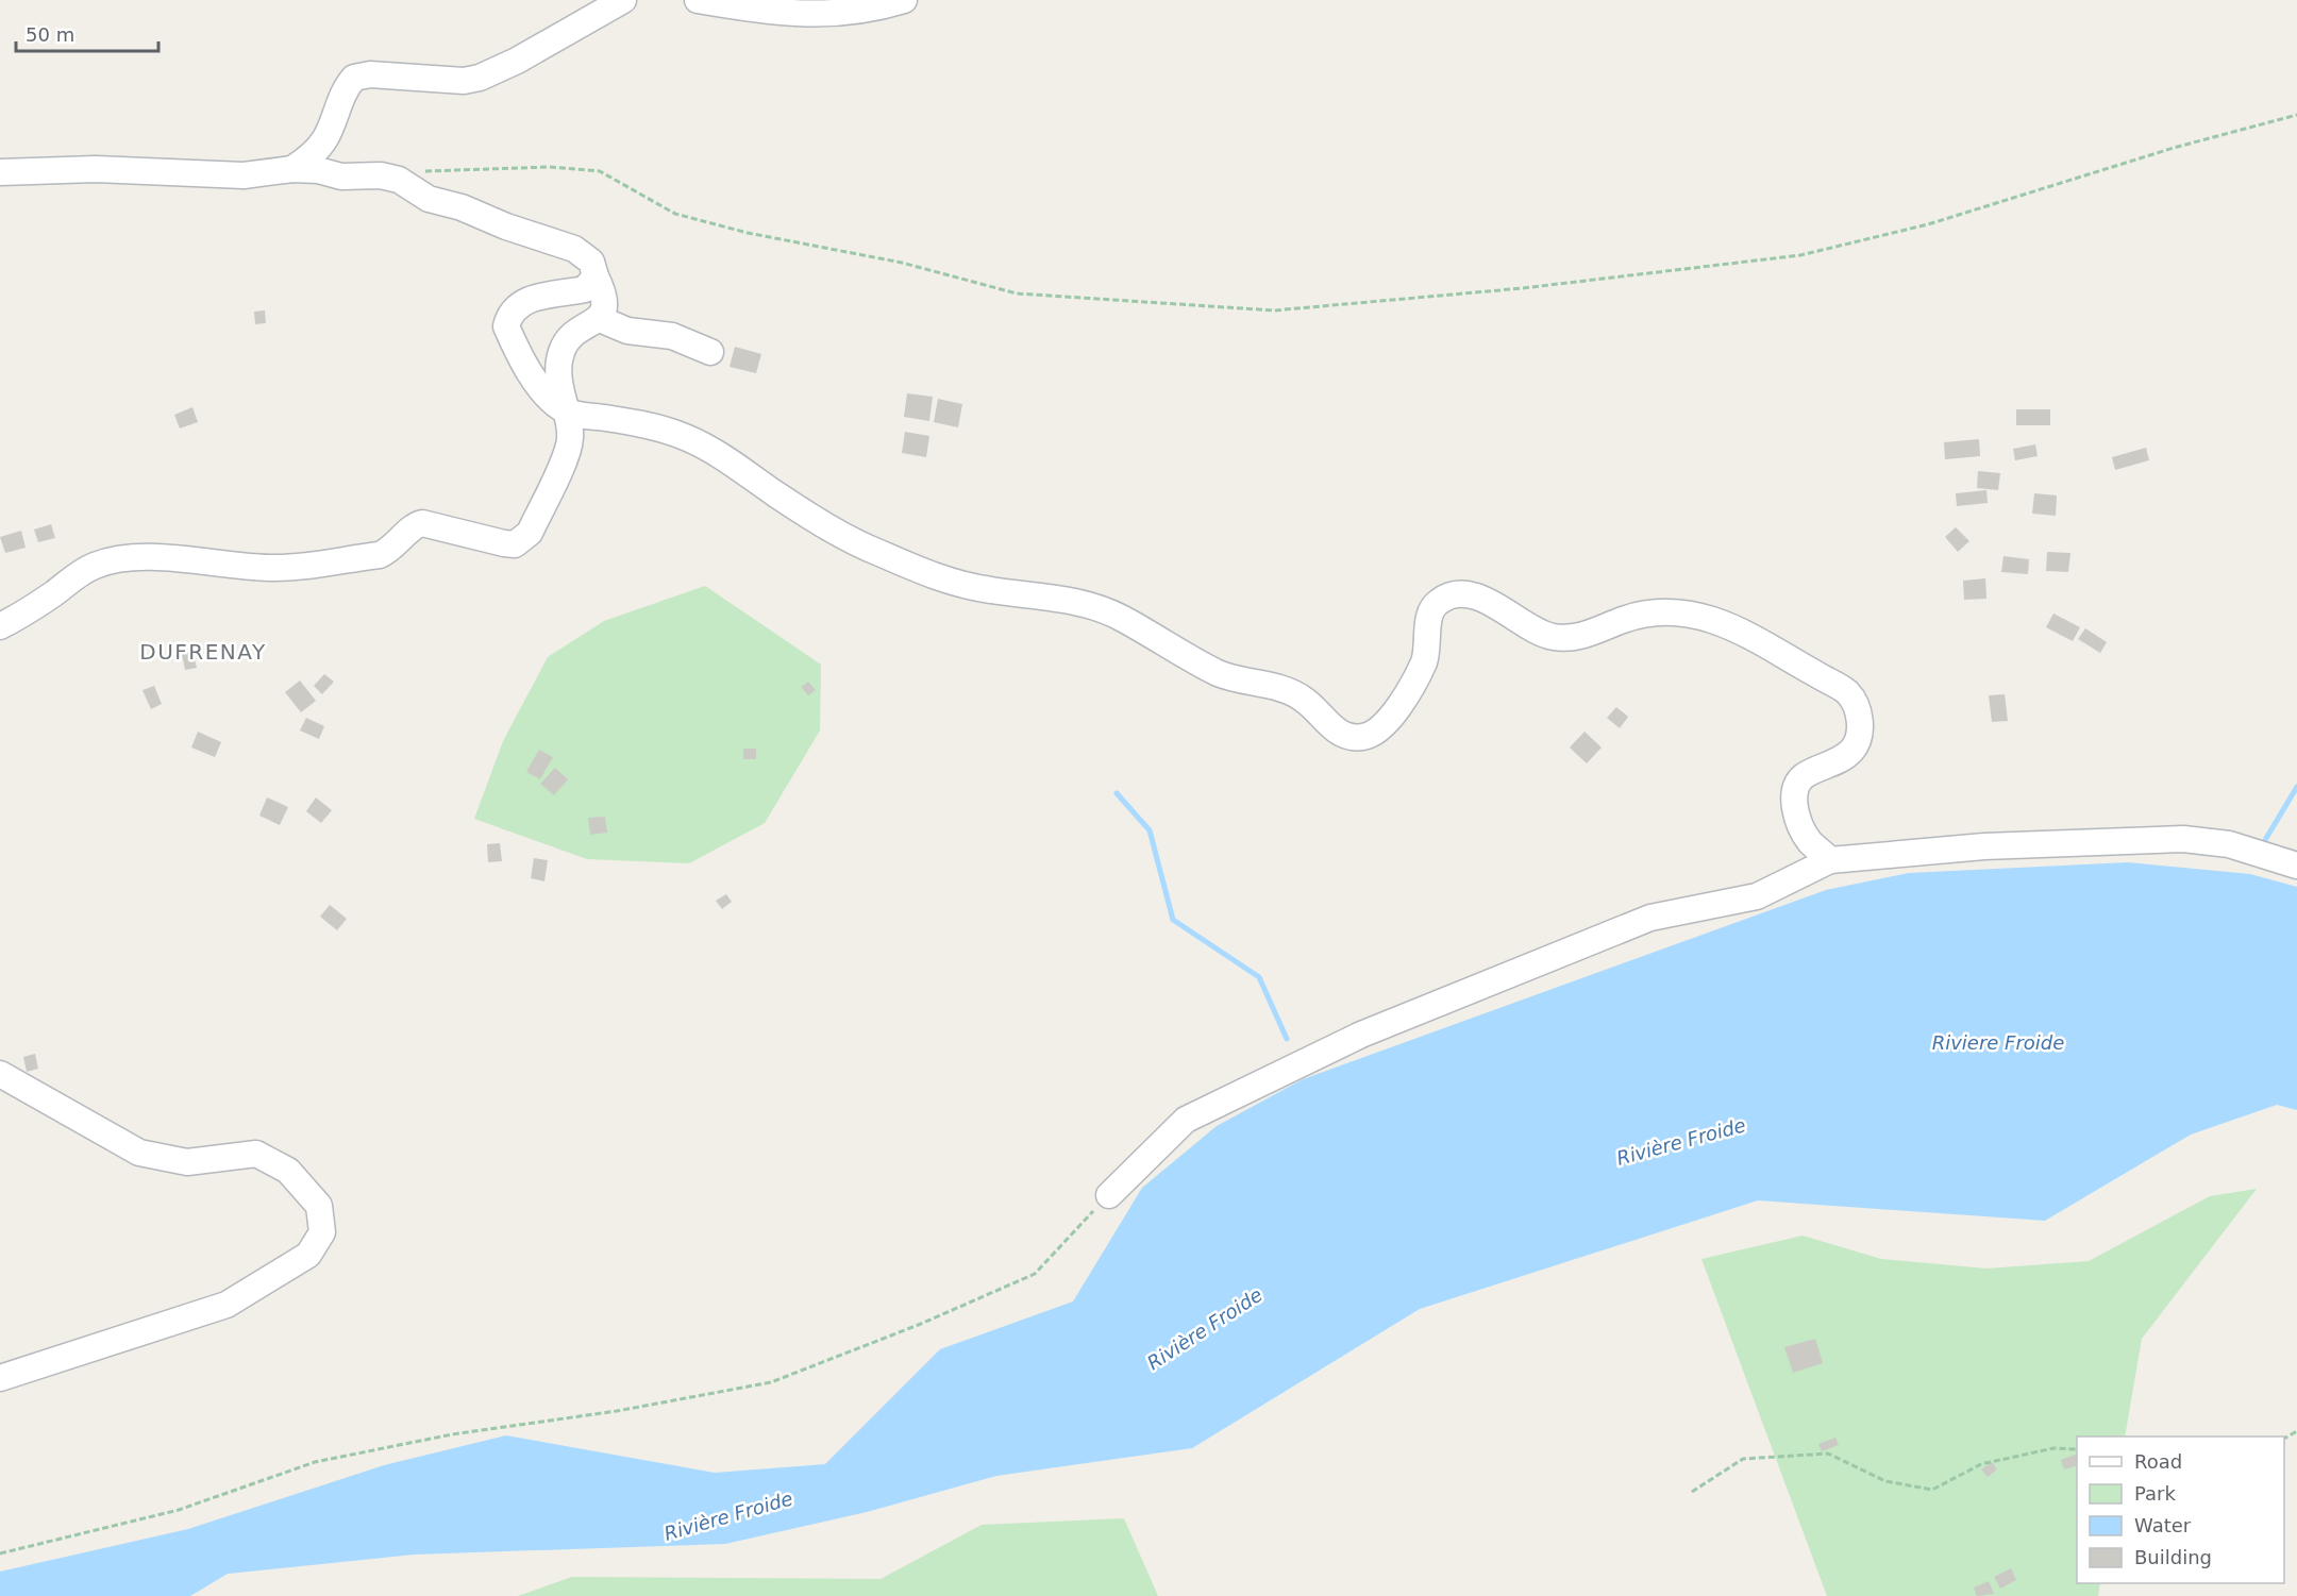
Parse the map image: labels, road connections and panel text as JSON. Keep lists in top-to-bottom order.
{
  "districts": ["DUFRENAY"],
  "water": ["Riviere Froide", "Rivière Froide"],
  "legend": [
    "Road",
    "Park",
    "Water",
    "Building"
  ],
  "scale_bar": "50 m"
}
